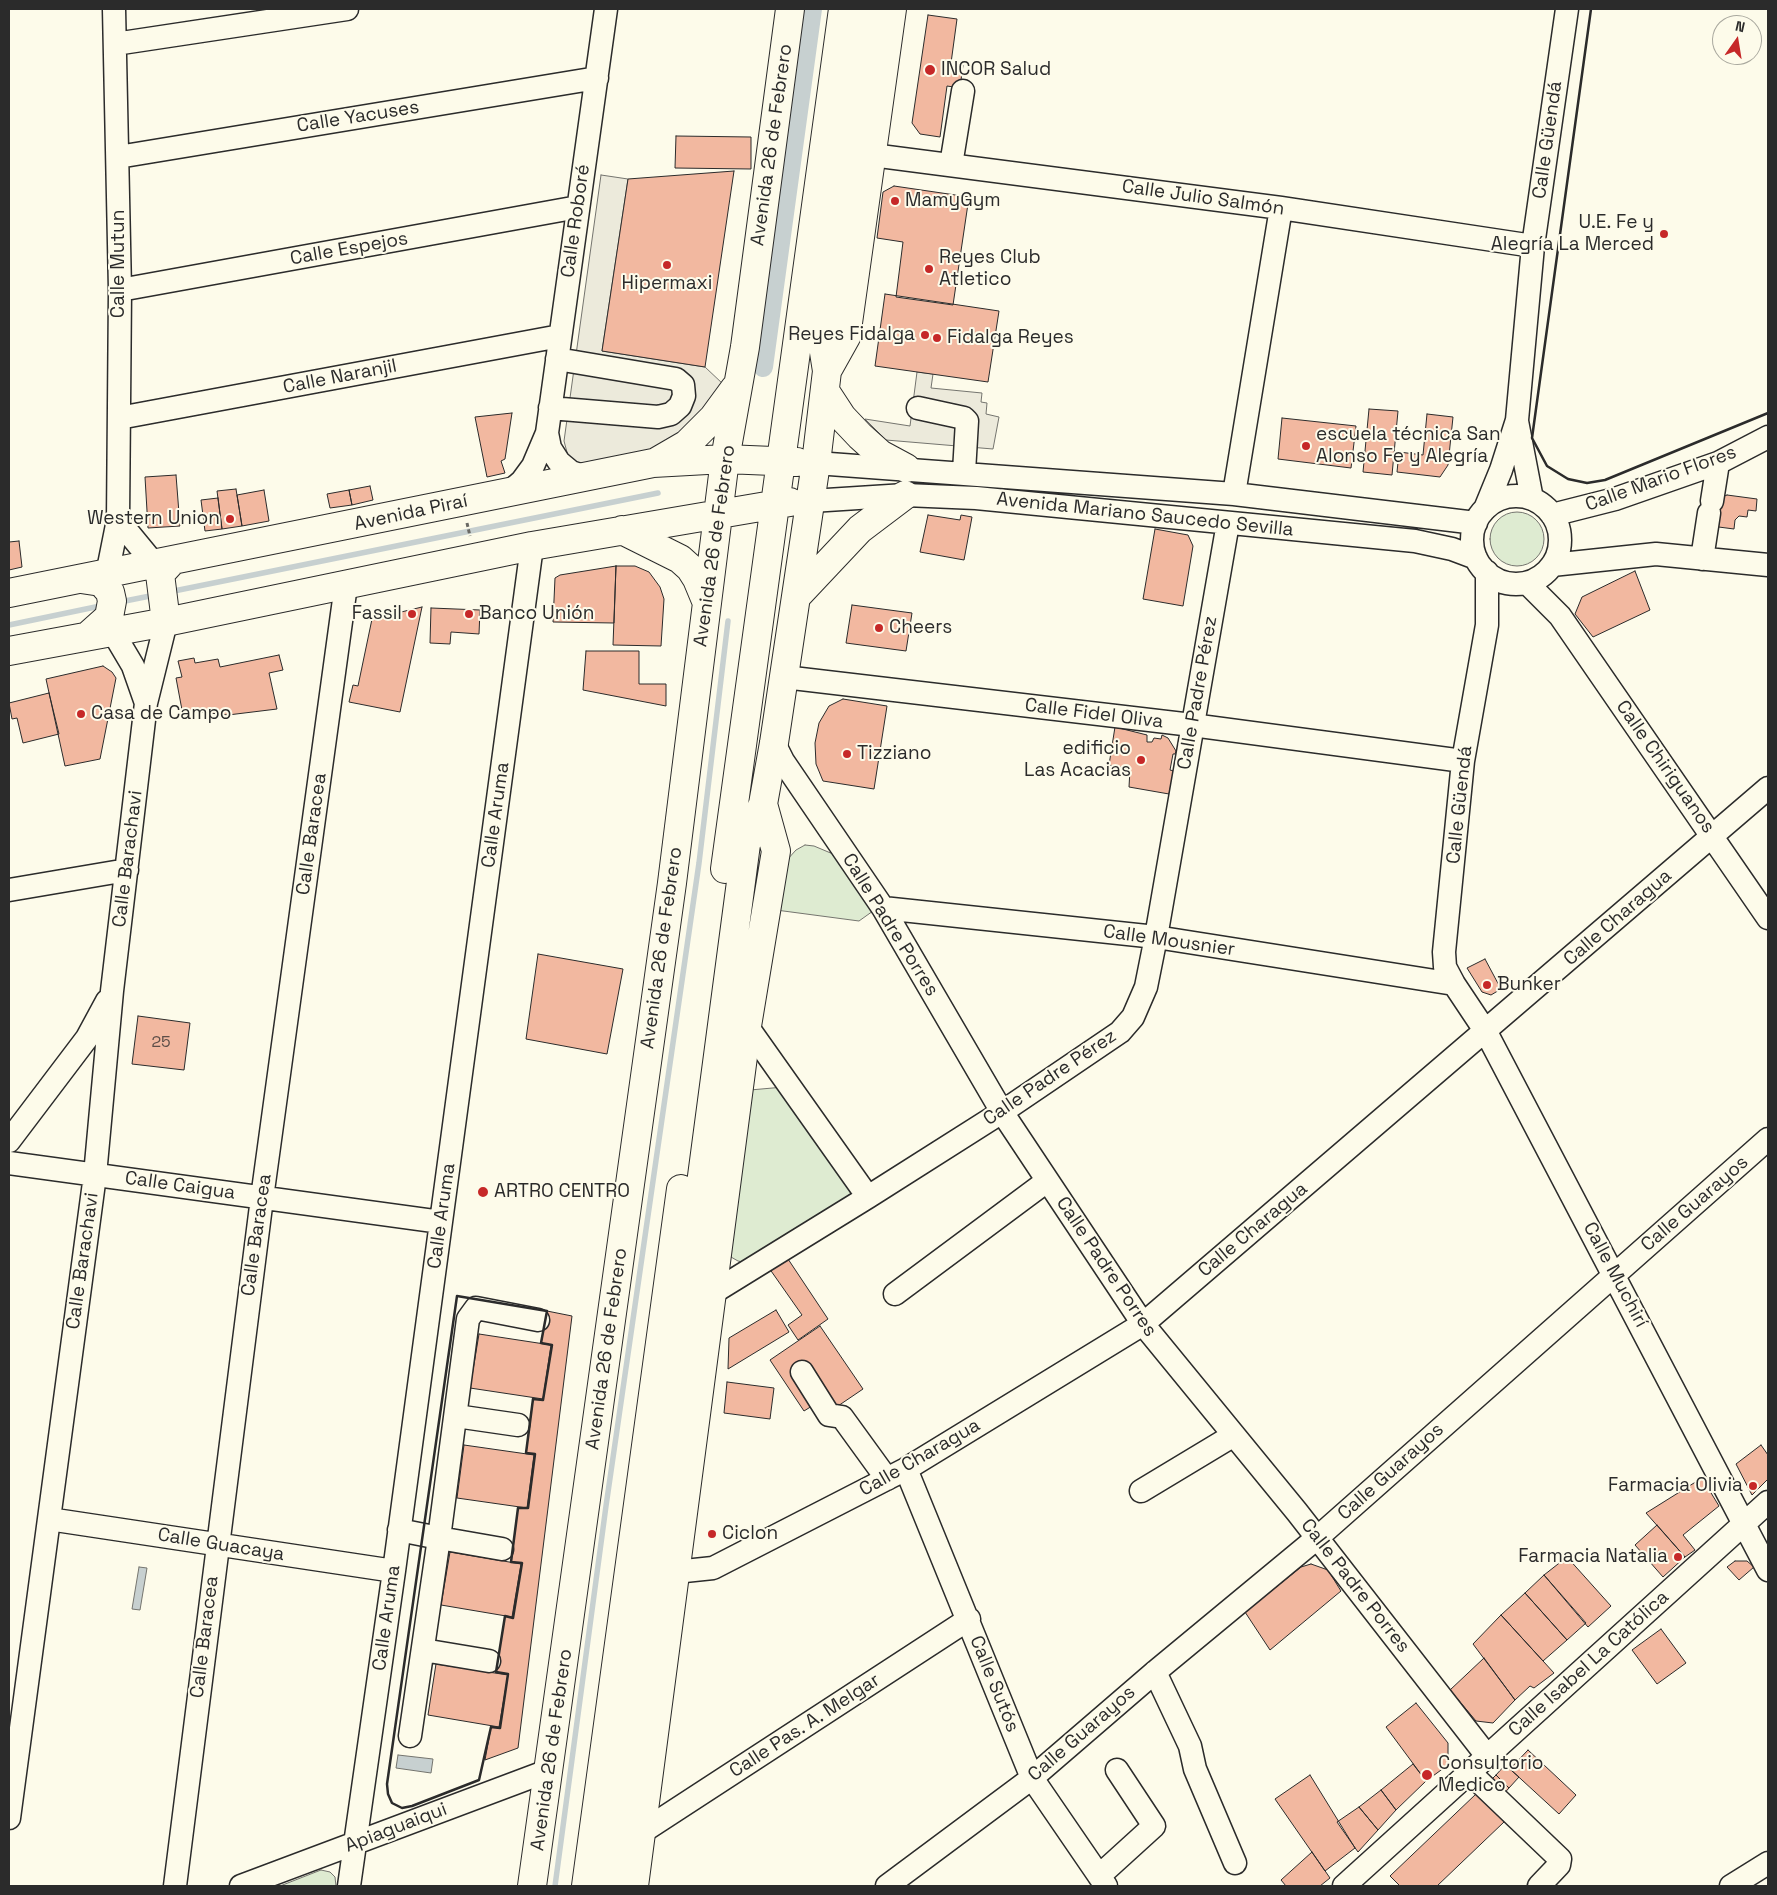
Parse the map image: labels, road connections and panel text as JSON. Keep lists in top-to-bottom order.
{
  "streets": {
    "main road": ["Avenida 26 de Febrero", "Avenida Piraí"],
    "street": [
      "Calle Yacuses",
      "Calle Güendá",
      "Calle Julio Salmón",
      "Calle Roboré",
      "Calle Espejos",
      "Calle Mutun",
      "Calle Naranjil",
      "Calle Mario Flores",
      "Avenida Mariano Saucedo Sevilla",
      "Calle Padre Pérez",
      "Calle Fidel Oliva",
      "Calle Chiriguanos",
      "Calle Aruma",
      "Calle Baracea",
      "Calle Barachavi",
      "Calle Charagua",
      "Calle Padre Porres",
      "Calle Mousnier",
      "Calle Caigua",
      "Calle Guarayos",
      "Calle Muchirí",
      "Calle Guacaya",
      "Calle Isabel La Católica",
      "Calle Sutós",
      "Calle Pas. A. Melgar",
      "Apiaguaiqui"
    ]
  },
  "crossings": [
    ["Calle Yacuses", "Calle Roboré"],
    ["Calle Yacuses", "Calle Mutun"],
    ["Calle Güendá", "Calle Julio Salmón"],
    ["Calle Güendá", "Calle Mario Flores"],
    ["Calle Güendá", "Avenida Mariano Saucedo Sevilla"],
    ["Calle Güendá", "Calle Fidel Oliva"],
    ["Calle Güendá", "Calle Chiriguanos"],
    ["Calle Güendá", "Calle Mousnier"],
    ["Calle Güendá", "Calle Muchirí"],
    ["Avenida 26 de Febrero", "Avenida Piraí"],
    ["Avenida 26 de Febrero", "Apiaguaiqui"],
    ["Calle Roboré", "Calle Espejos"],
    ["Calle Roboré", "Calle Naranjil"],
    ["Calle Roboré", "Avenida Piraí"],
    ["Calle Espejos", "Calle Mutun"],
    ["Calle Mutun", "Calle Naranjil"],
    ["Calle Mutun", "Avenida Piraí"],
    ["Calle Mario Flores", "Avenida Mariano Saucedo Sevilla"],
    ["Calle Mario Flores", "Calle Chiriguanos"],
    ["Avenida Piraí", "Avenida Mariano Saucedo Sevilla"],
    ["Avenida Mariano Saucedo Sevilla", "Calle Padre Pérez"],
    ["Avenida Mariano Saucedo Sevilla", "Calle Chiriguanos"],
    ["Calle Padre Pérez", "Calle Fidel Oliva"],
    ["Calle Padre Pérez", "Calle Padre Porres"],
    ["Calle Padre Pérez", "Calle Mousnier"],
    ["Calle Chiriguanos", "Calle Charagua"],
    ["Calle Aruma", "Calle Caigua"],
    ["Calle Aruma", "Calle Guacaya"],
    ["Calle Aruma", "Apiaguaiqui"],
    ["Calle Baracea", "Calle Caigua"],
    ["Calle Baracea", "Calle Guacaya"],
    ["Calle Barachavi", "Calle Caigua"],
    ["Calle Barachavi", "Calle Guacaya"],
    ["Calle Charagua", "Calle Padre Porres"],
    ["Calle Charagua", "Calle Muchirí"],
    ["Calle Charagua", "Calle Sutós"],
    ["Calle Padre Porres", "Calle Mousnier"],
    ["Calle Padre Porres", "Calle Guarayos"],
    ["Calle Padre Porres", "Calle Isabel La Católica"],
    ["Calle Mousnier", "Calle Muchirí"],
    ["Calle Guarayos", "Calle Muchirí"],
    ["Calle Guarayos", "Calle Sutós"],
    ["Calle Muchirí", "Calle Isabel La Católica"],
    ["Calle Sutós", "Calle Pas. A. Melgar"]
  ],
  "places": [
    "INCOR Salud",
    "MamyGym",
    "U.E. Fe y Alegría La Merced",
    "Hipermaxi",
    "Reyes Club Atletico",
    "Reyes Fidalga",
    "Fidalga Reyes",
    "escuela técnica San Alonso Fe y Alegría",
    "Western Union",
    "Fassil",
    "Banco Unión",
    "Cheers",
    "Casa de Campo",
    "Tizziano",
    "edificio Las Acacias",
    "Bunker",
    "ARTRO CENTRO",
    "Farmacia Olivia",
    "Ciclon",
    "Farmacia Natalia",
    "Consultorio Medico"
  ],
  "house_numbers": ["25"],
  "north": "top"
}
